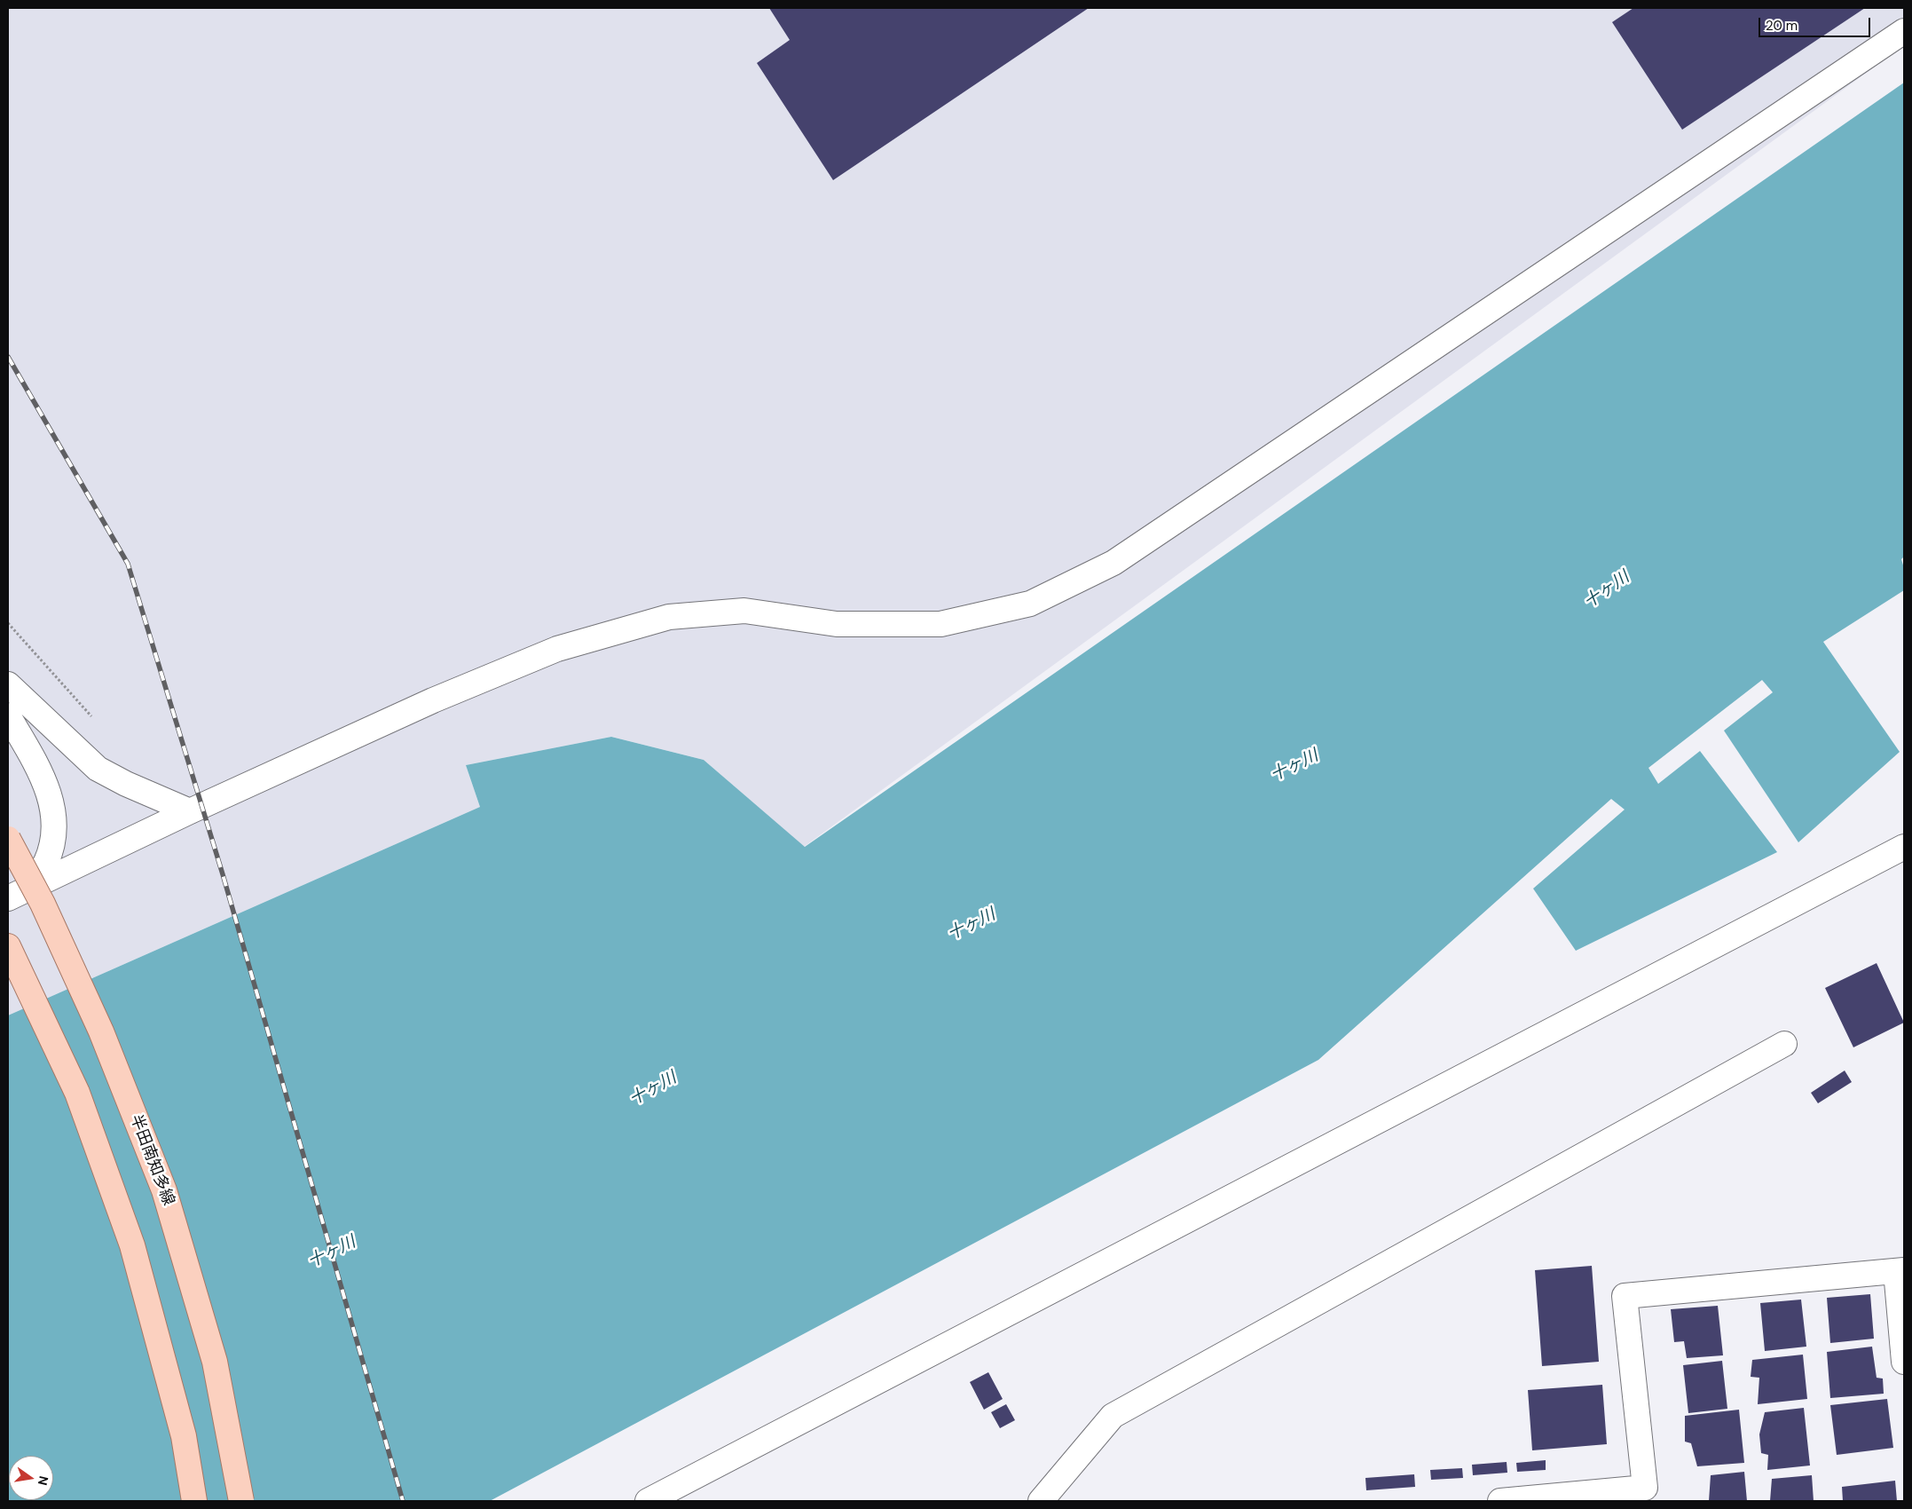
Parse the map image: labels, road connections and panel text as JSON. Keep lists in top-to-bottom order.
{
  "streets": {
    "main road": ["半田南知多線"]
  },
  "water": ["十ヶ川"],
  "scale_bar": "20 m",
  "north": "right"
}
